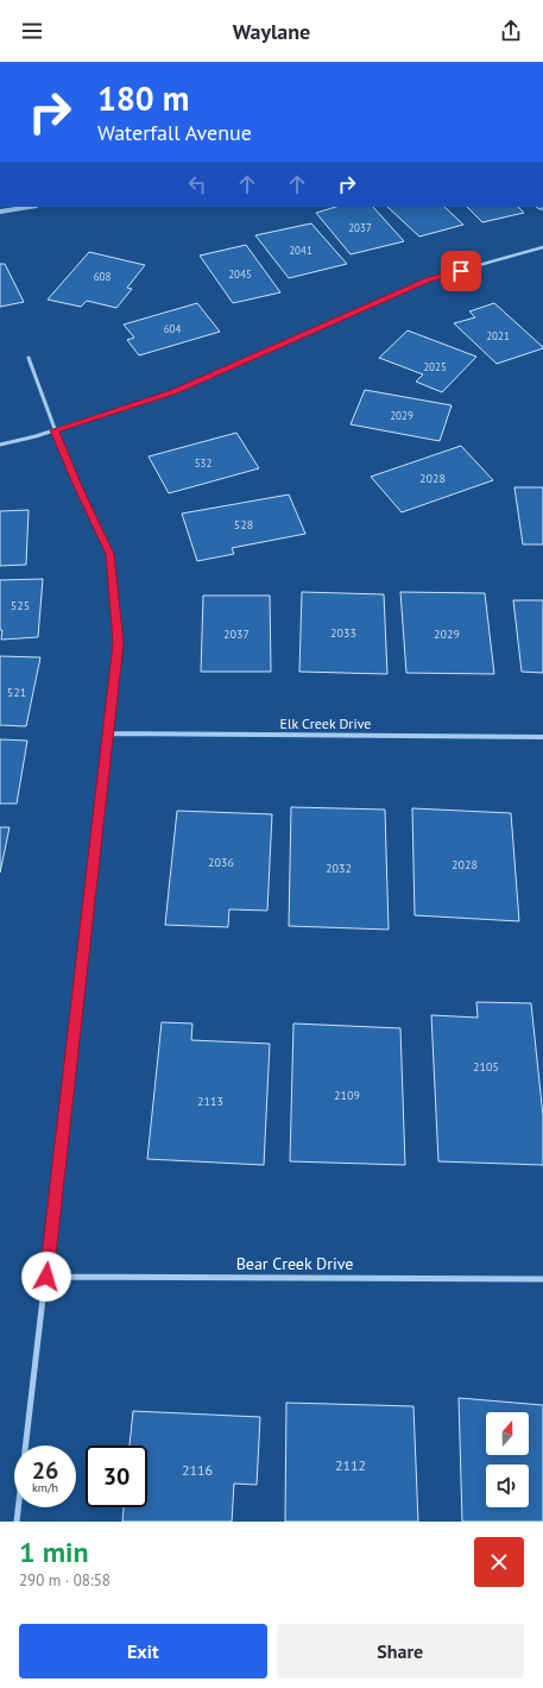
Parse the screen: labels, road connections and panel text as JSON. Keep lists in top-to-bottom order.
{
  "streets": {
    "street": ["Elk Creek Drive", "Bear Creek Drive"]
  },
  "house_numbers": [
    "2037",
    "2041",
    "2045",
    "608",
    "604",
    "2021",
    "2025",
    "2029",
    "532",
    "2028",
    "528",
    "525",
    "2033",
    "2037",
    "2029",
    "521",
    "2036",
    "2028",
    "2032",
    "2105",
    "2109",
    "2113",
    "2112",
    "2116"
  ],
  "north": "top",
  "page": {
    "header": "Waylane",
    "turn": ["180 m", "Waterfall Avenue"],
    "speed": "26 km/h",
    "limit": "30",
    "heading": ["1 min", "290 m · 08:58"],
    "buttons": ["Exit", "Share"]
  }
}
